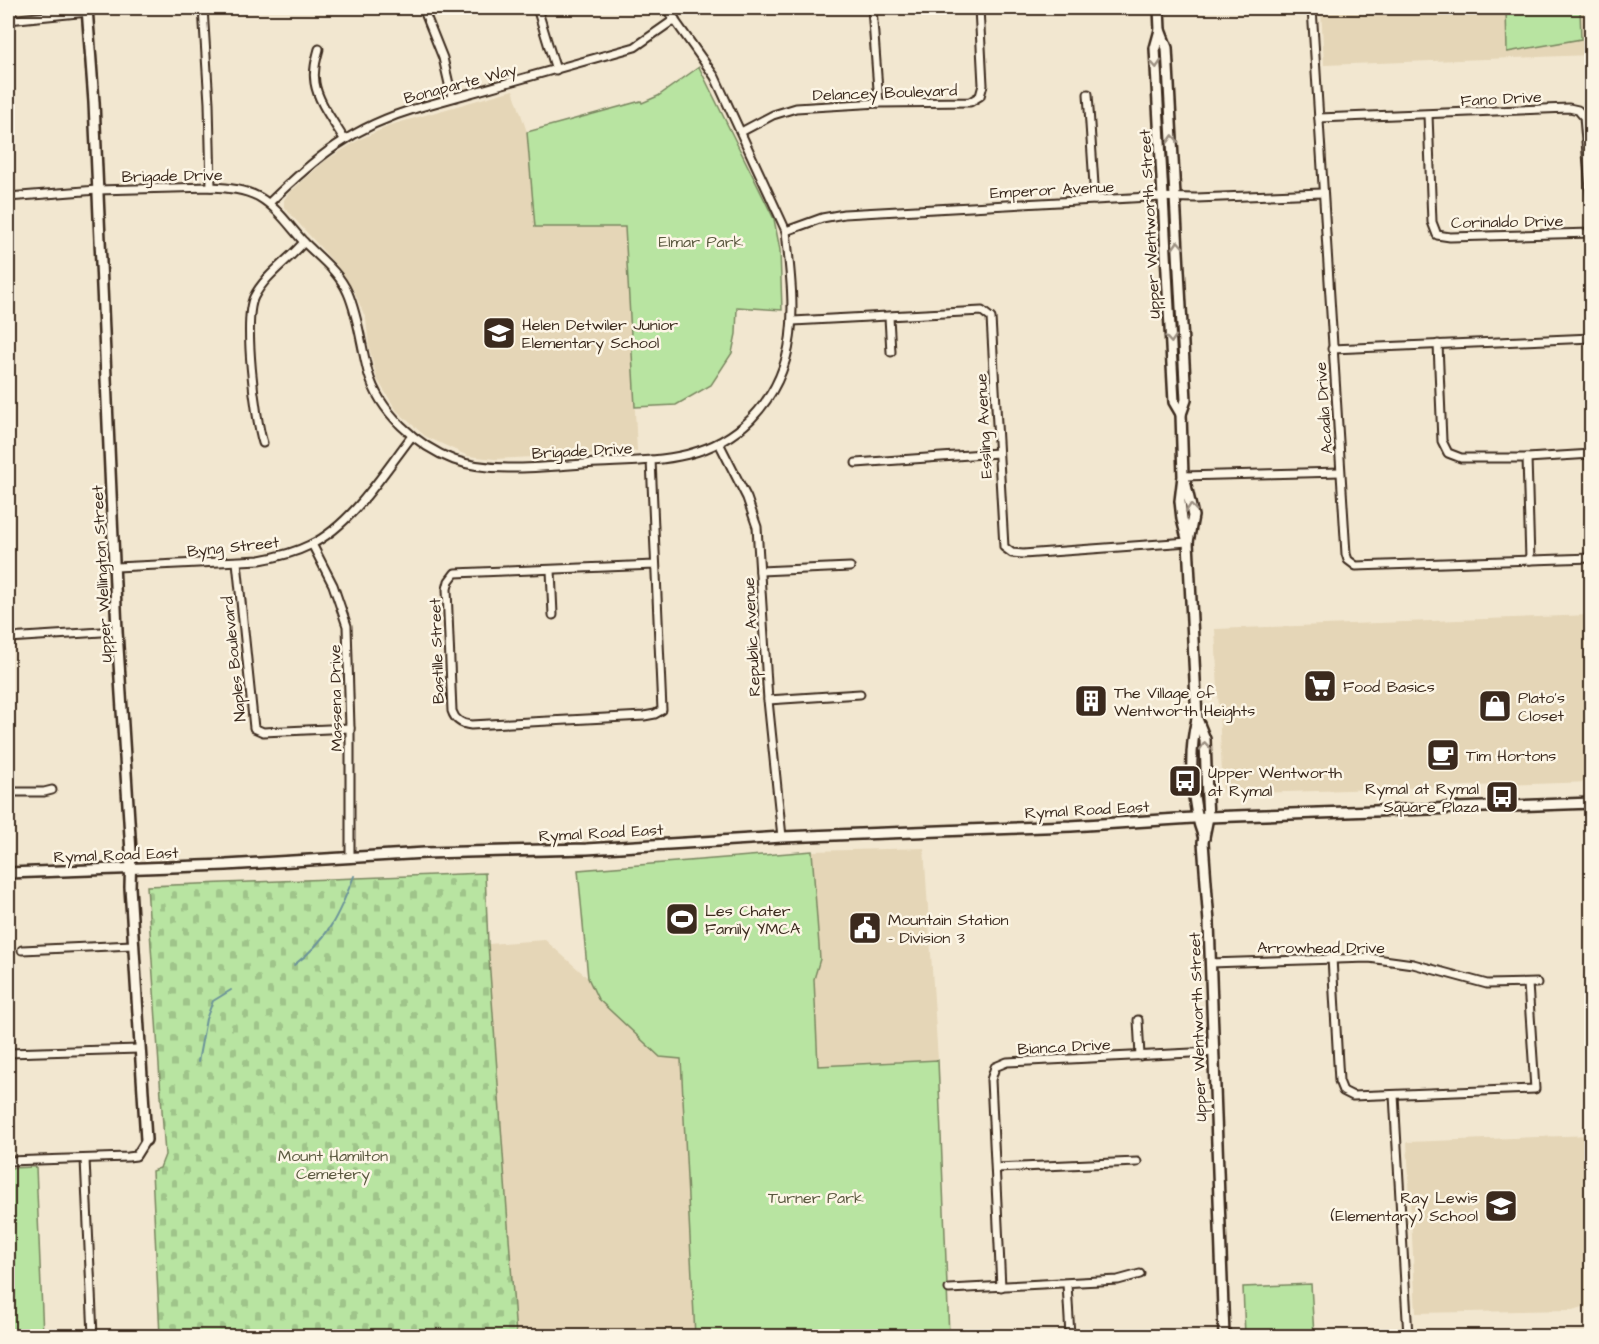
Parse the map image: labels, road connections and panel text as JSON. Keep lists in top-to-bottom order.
{
  "streets": {
    "main road": ["Upper Wentworth Street", "Upper Wellington Street", "Rymal Road East"],
    "street": [
      "Bonaparte Way",
      "Delancey Boulevard",
      "Fano Drive",
      "Brigade Drive",
      "Emperor Avenue",
      "Corinaldo Drive",
      "Acadia Drive",
      "Essling Avenue",
      "Byng Street",
      "Republic Avenue",
      "Bastille Street",
      "Naples Boulevard",
      "Massena Drive",
      "Arrowhead Drive",
      "Bianca Drive"
    ]
  },
  "crossings": [
    ["Bonaparte Way", "Brigade Drive"],
    ["Delancey Boulevard", "Brigade Drive"],
    ["Fano Drive", "Corinaldo Drive"],
    ["Fano Drive", "Acadia Drive"],
    ["Brigade Drive", "Emperor Avenue"],
    ["Brigade Drive", "Essling Avenue"],
    ["Brigade Drive", "Byng Street"],
    ["Brigade Drive", "Upper Wellington Street"],
    ["Brigade Drive", "Republic Avenue"],
    ["Brigade Drive", "Bastille Street"],
    ["Emperor Avenue", "Upper Wentworth Street"],
    ["Emperor Avenue", "Acadia Drive"],
    ["Upper Wentworth Street", "Essling Avenue"],
    ["Upper Wentworth Street", "Rymal Road East"],
    ["Upper Wentworth Street", "Arrowhead Drive"],
    ["Upper Wentworth Street", "Bianca Drive"],
    ["Byng Street", "Upper Wellington Street"],
    ["Byng Street", "Naples Boulevard"],
    ["Byng Street", "Massena Drive"],
    ["Upper Wellington Street", "Rymal Road East"],
    ["Republic Avenue", "Rymal Road East"],
    ["Naples Boulevard", "Massena Drive"],
    ["Massena Drive", "Rymal Road East"]
  ],
  "parks": ["Elmar Park", "Mount Hamilton Cemetery", "Turner Park"],
  "places": {
    "school or university": ["Helen Detwiler Junior Elementary School", "Ray Lewis (Elementary) School"],
    "supermarket": ["Food Basics"],
    "building": ["The Village of Wentworth Heights"],
    "shop": ["Plato's Closet"],
    "cafe": ["Tim Hortons"],
    "bus stop": ["Upper Wentworth at Rymal", "Rymal at Rymal Square Plaza"],
    "sports": ["Les Chater Family YMCA"],
    "public building": ["Mountain Station - Division 3"]
  }
}
